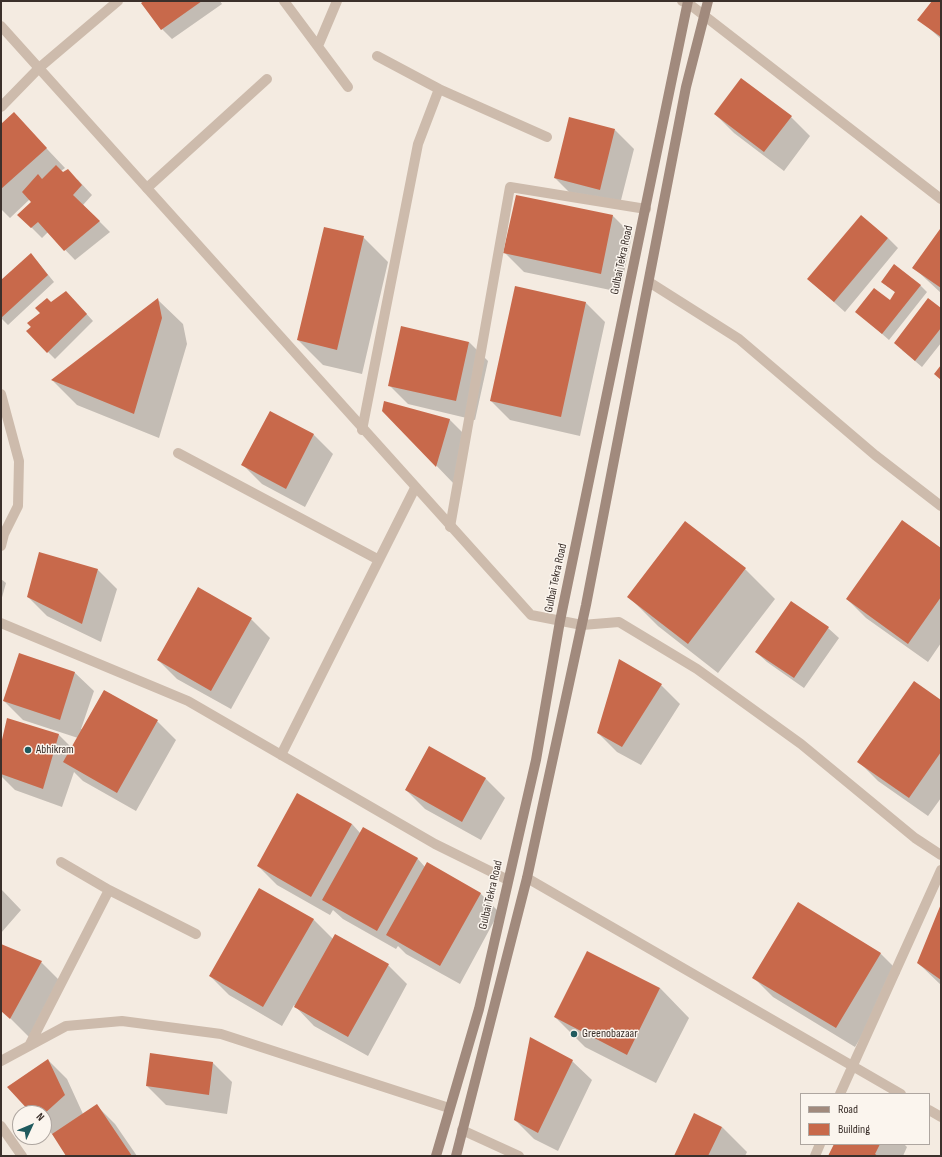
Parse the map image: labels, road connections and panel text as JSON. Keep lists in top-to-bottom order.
{
  "streets": {
    "main road": ["Gulbai Tekra Road"]
  },
  "places": ["Abhikram", "Greenobazaar"],
  "legend": ["Road", "Building"],
  "north": "top right"
}
